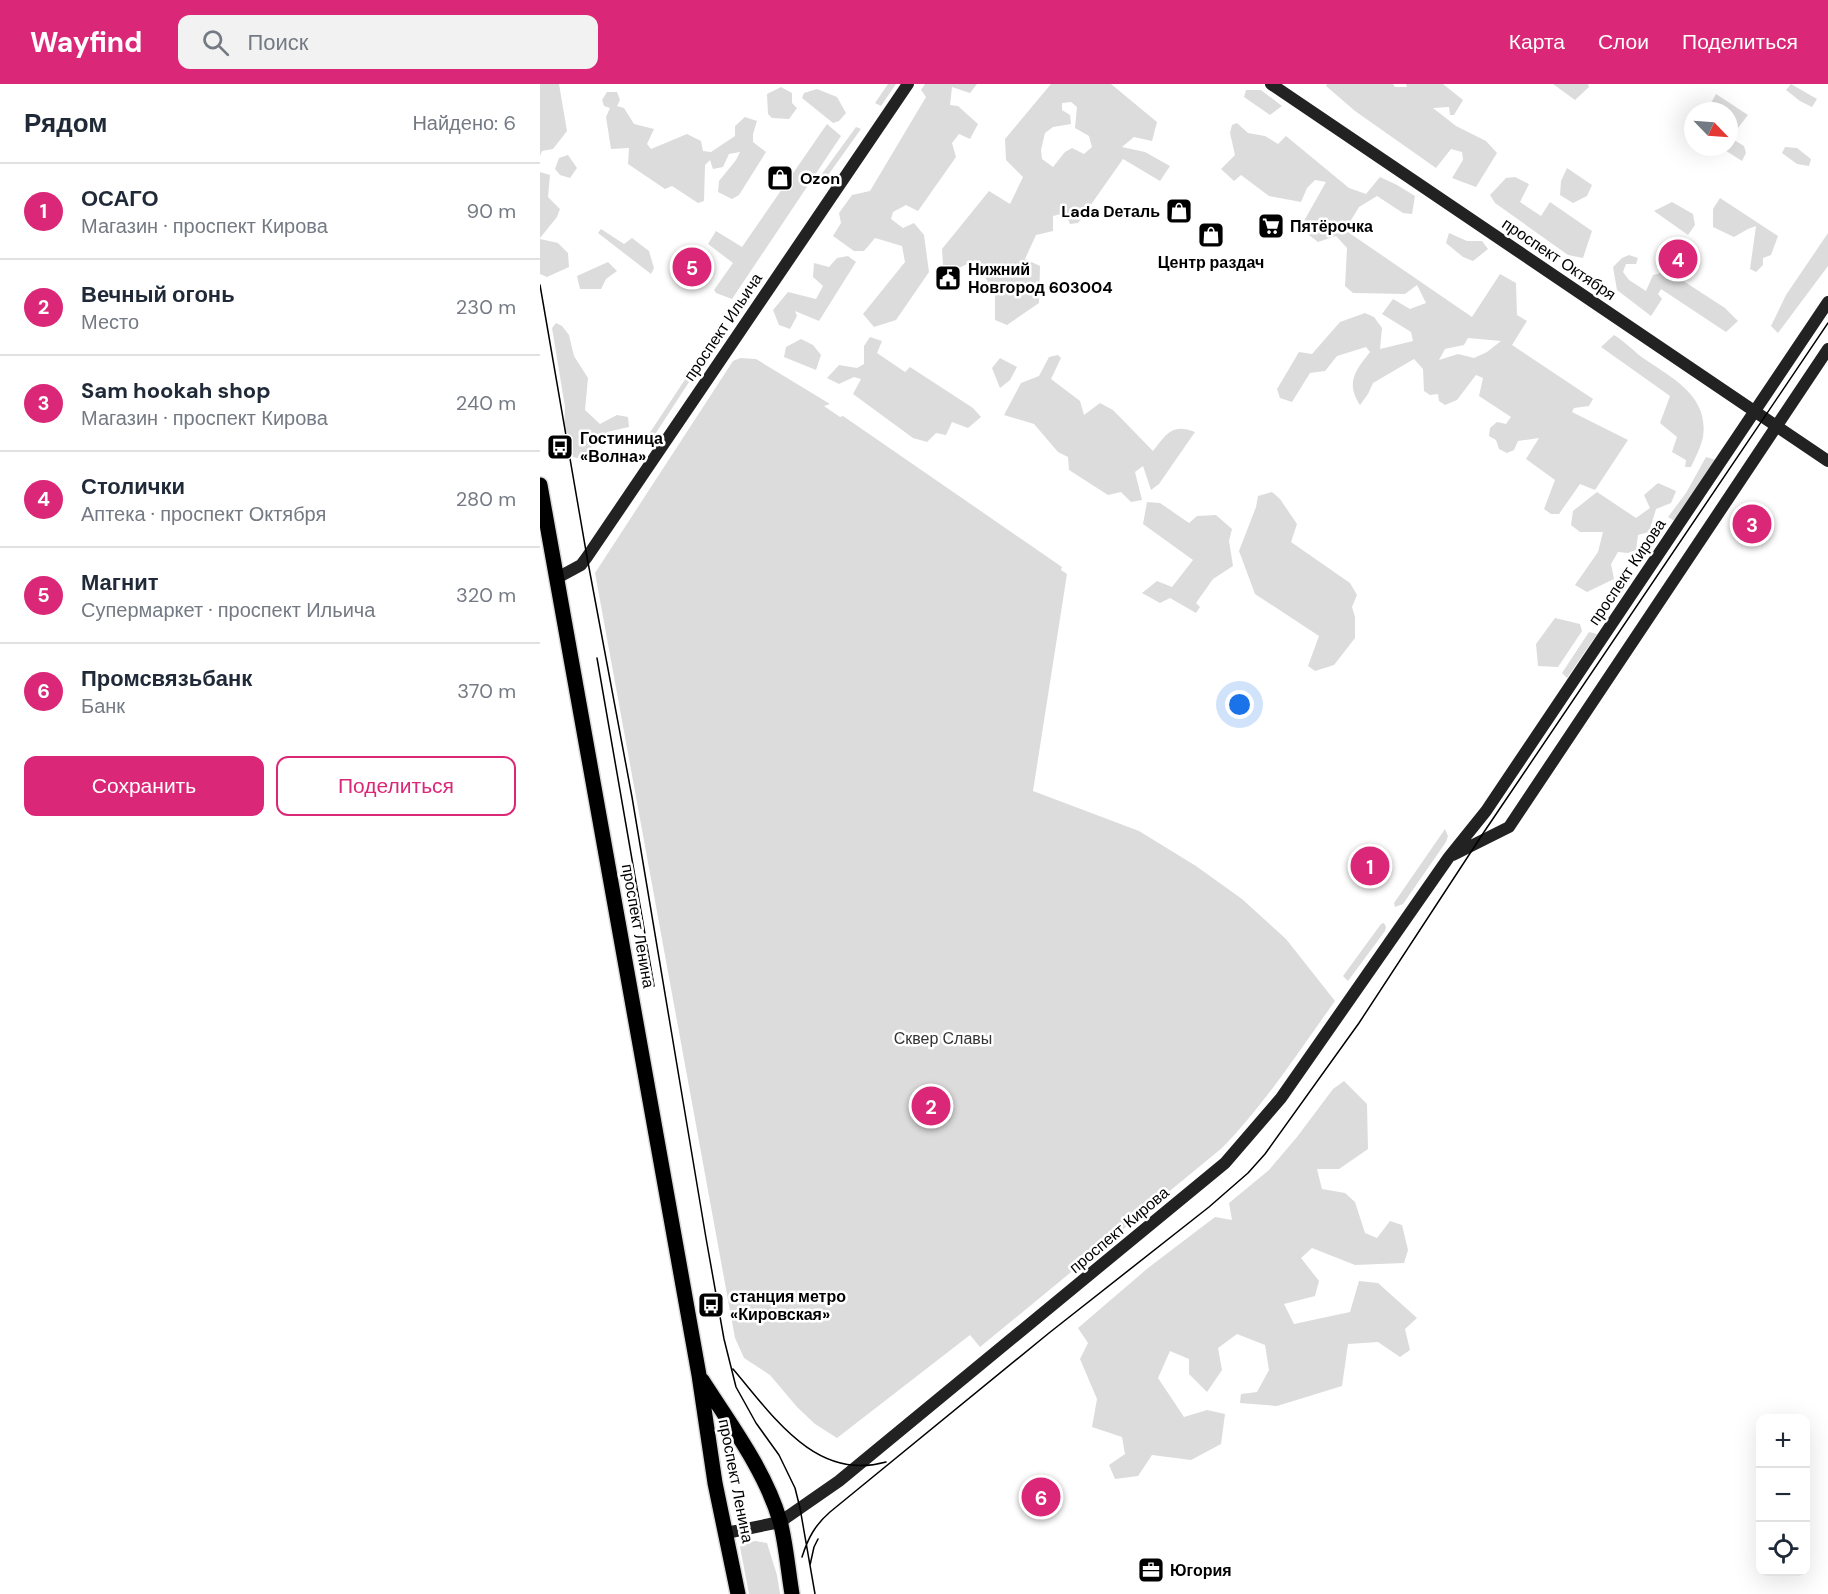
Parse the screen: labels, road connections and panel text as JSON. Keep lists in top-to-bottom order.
{
  "streets": {
    "main road": ["проспект Ленина"],
    "street": ["проспект Октября", "проспект Ильича", "проспект Кирова"]
  },
  "crossings": [
    ["проспект Октября", "проспект Кирова"],
    ["проспект Ильича", "проспект Ленина"],
    ["проспект Кирова", "проспект Ленина"]
  ],
  "parks": ["Сквер Славы"],
  "places": {
    "shop": ["Ozon", "Lada Dеталь", "Центр раздач"],
    "supermarket": ["Пятёрочка"],
    "public building": ["Нижний Новгород 603004"],
    "bus stop": ["Гостиница «Волна»", "станция метро «Кировская»"],
    "office": ["Югория"]
  },
  "north": "bottom right",
  "page": {
    "header": "Wayfind",
    "search": "Поиск",
    "nav": ["Карта", "Слои", "Поделиться"],
    "heading": ["Рядом", "Найдено: 6"],
    "list": [
      {
        "mark": "1",
        "name": "ОСАГО",
        "note": "Магазин · проспект Кирова",
        "value": "90 m"
      },
      {
        "mark": "2",
        "name": "Вечный огонь",
        "note": "Место",
        "value": "230 m"
      },
      {
        "mark": "3",
        "name": "Sam hookah shop",
        "note": "Магазин · проспект Кирова",
        "value": "240 m"
      },
      {
        "mark": "4",
        "name": "Столички",
        "note": "Аптека · проспект Октября",
        "value": "280 m"
      },
      {
        "mark": "5",
        "name": "Магнит",
        "note": "Супермаркет · проспект Ильича",
        "value": "320 m"
      },
      {
        "mark": "6",
        "name": "Промсвязьбанк",
        "note": "Банк",
        "value": "370 m"
      }
    ],
    "pins": [
      "4",
      "5",
      "3",
      "1",
      "2",
      "6"
    ],
    "buttons": ["Сохранить", "Поделиться"],
    "map_buttons": ["+", "−"]
  }
}
